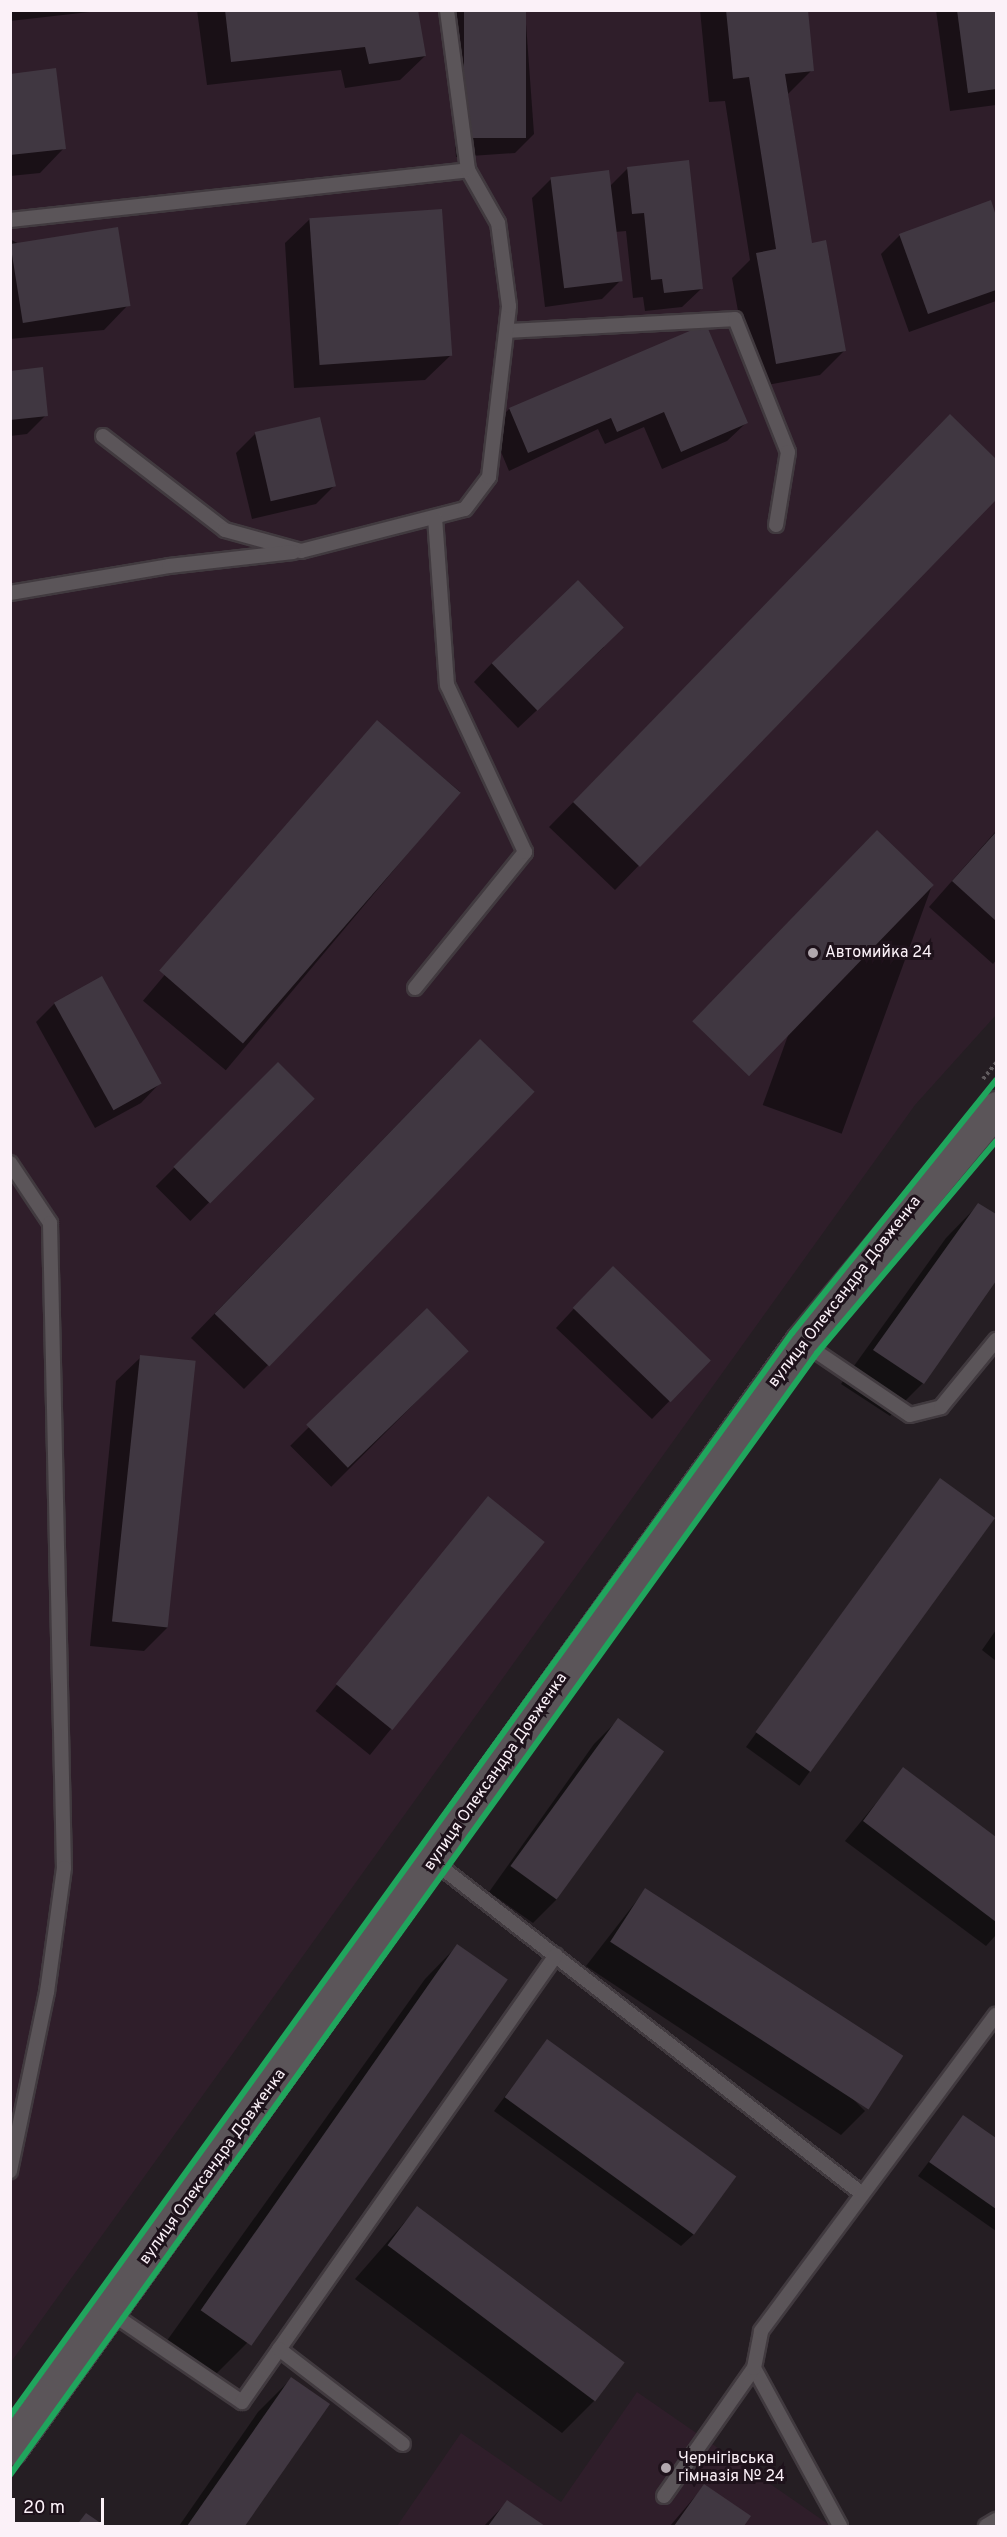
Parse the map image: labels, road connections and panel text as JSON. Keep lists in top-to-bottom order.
{
  "streets": {
    "main road": ["вулиця Олександра Довженка"]
  },
  "places": ["Автомийка 24", "Чернігівська гімназія № 24"],
  "scale_bar": "20 m"
}
